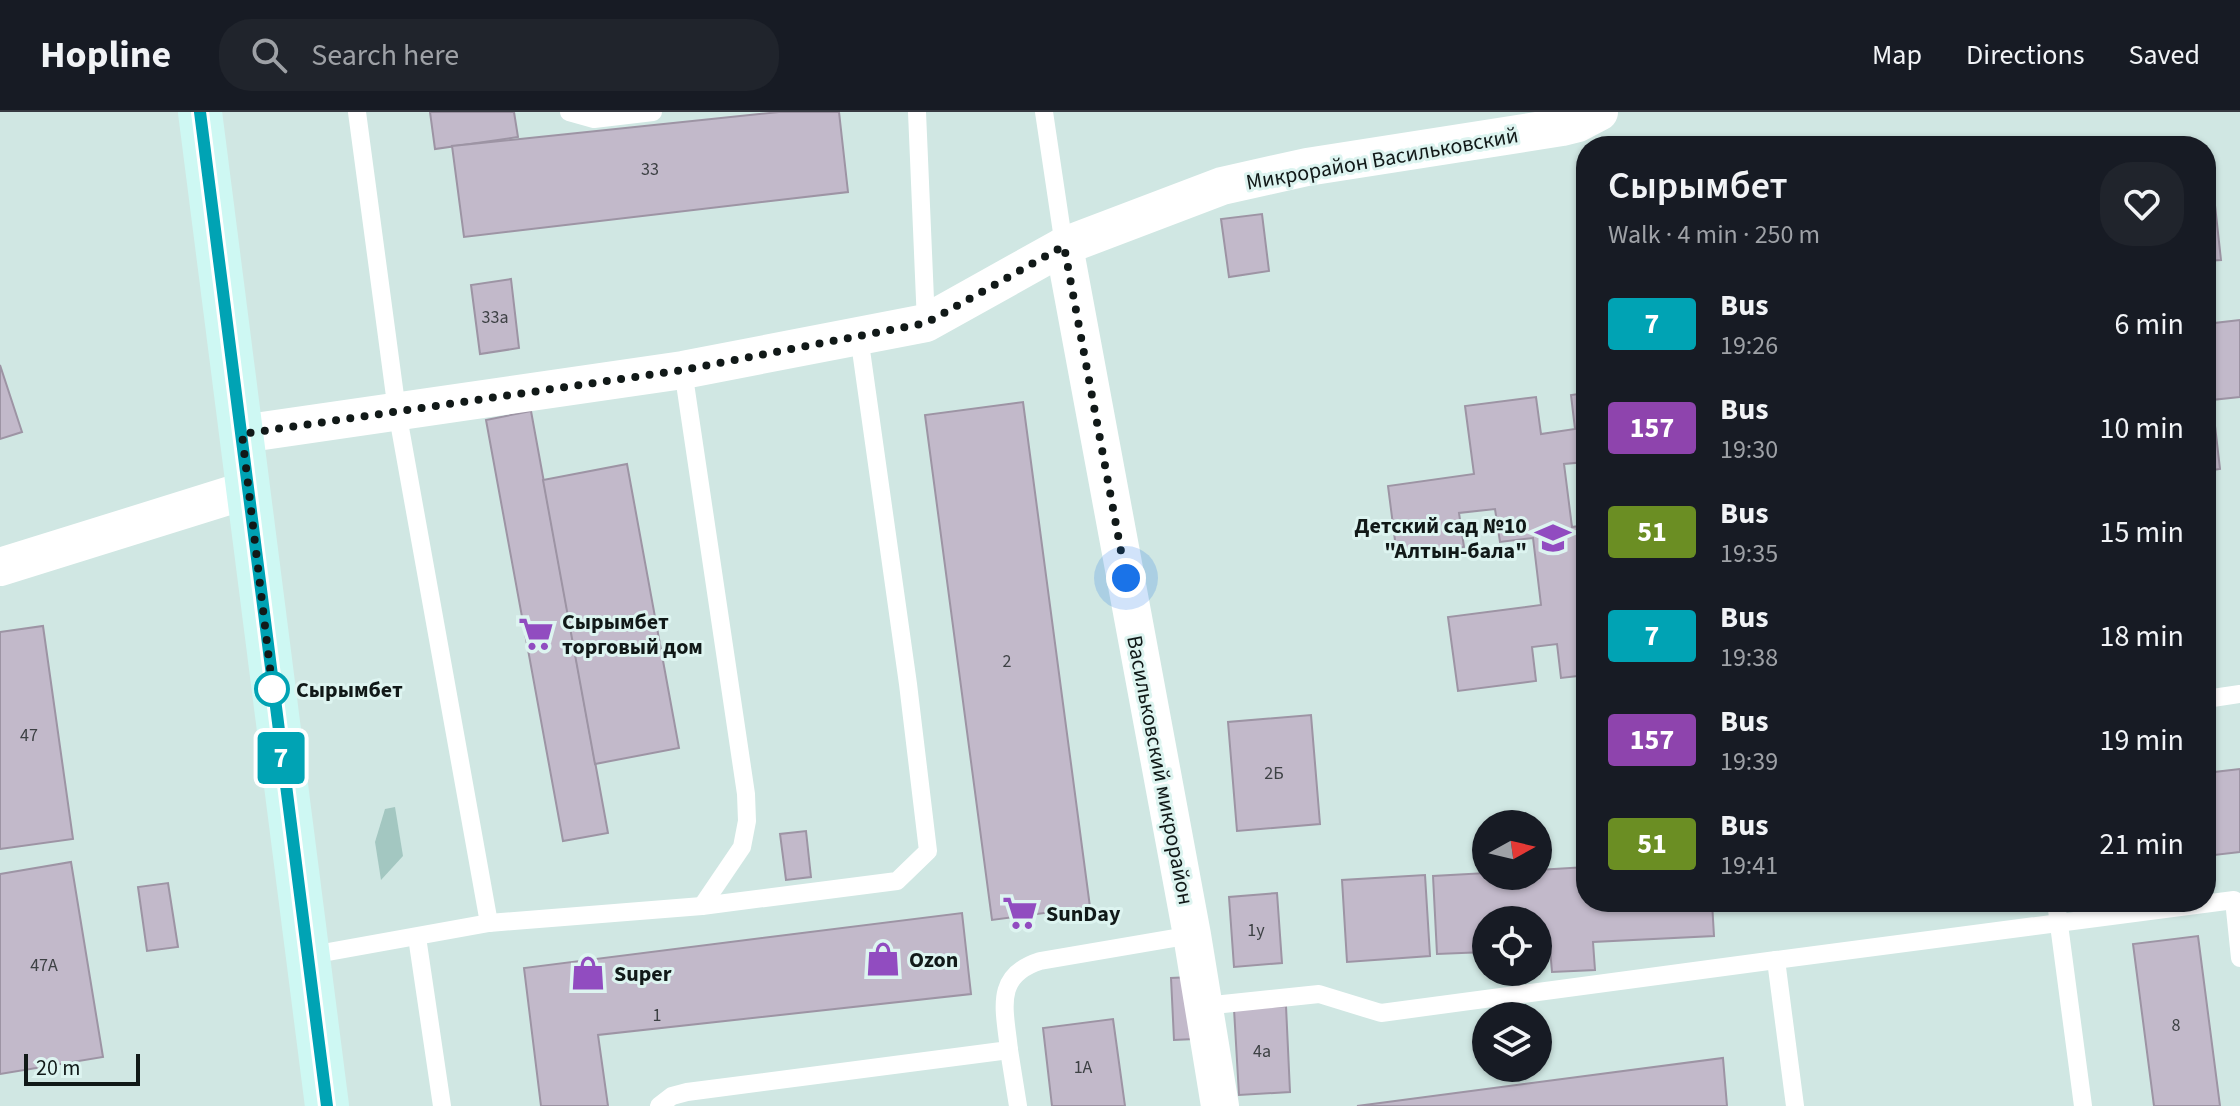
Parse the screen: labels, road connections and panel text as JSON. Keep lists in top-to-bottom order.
{
  "streets": {
    "street": ["Микрорайон Васильковский", "Васильковский микрорайон"]
  },
  "crossings": [
    ["Микрорайон Васильковский", "Васильковский микрорайон"]
  ],
  "places": {
    "school or university": ["Детский сад №10 \"Алтын-бала\""],
    "supermarket": ["Сырымбет торговый дом", "SunDay"],
    "other": ["Сырымбет"],
    "shop": ["Ozon", "Super"]
  },
  "lines": ["bus line 7"],
  "house_numbers": [
    "33",
    "33а",
    "2",
    "47",
    "2Б",
    "1у",
    "47А",
    "1",
    "8",
    "4а",
    "1А"
  ],
  "scale_bar": "20 m",
  "north": "right",
  "page": {
    "header": "Hopline",
    "search": "Search here",
    "nav": ["Map", "Directions", "Saved"],
    "on_map": "7",
    "heading": ["Сырымбет", "Walk · 4 min · 250 m"],
    "list": [
      {
        "mark": "7",
        "name": "Bus",
        "note": "19:26",
        "value": "6 min"
      },
      {
        "mark": "157",
        "name": "Bus",
        "note": "19:30",
        "value": "10 min"
      },
      {
        "mark": "51",
        "name": "Bus",
        "note": "19:35",
        "value": "15 min"
      },
      {
        "mark": "7",
        "name": "Bus",
        "note": "19:38",
        "value": "18 min"
      },
      {
        "mark": "157",
        "name": "Bus",
        "note": "19:39",
        "value": "19 min"
      },
      {
        "mark": "51",
        "name": "Bus",
        "note": "19:41",
        "value": "21 min"
      }
    ],
    "scale": "20 m"
  }
}
